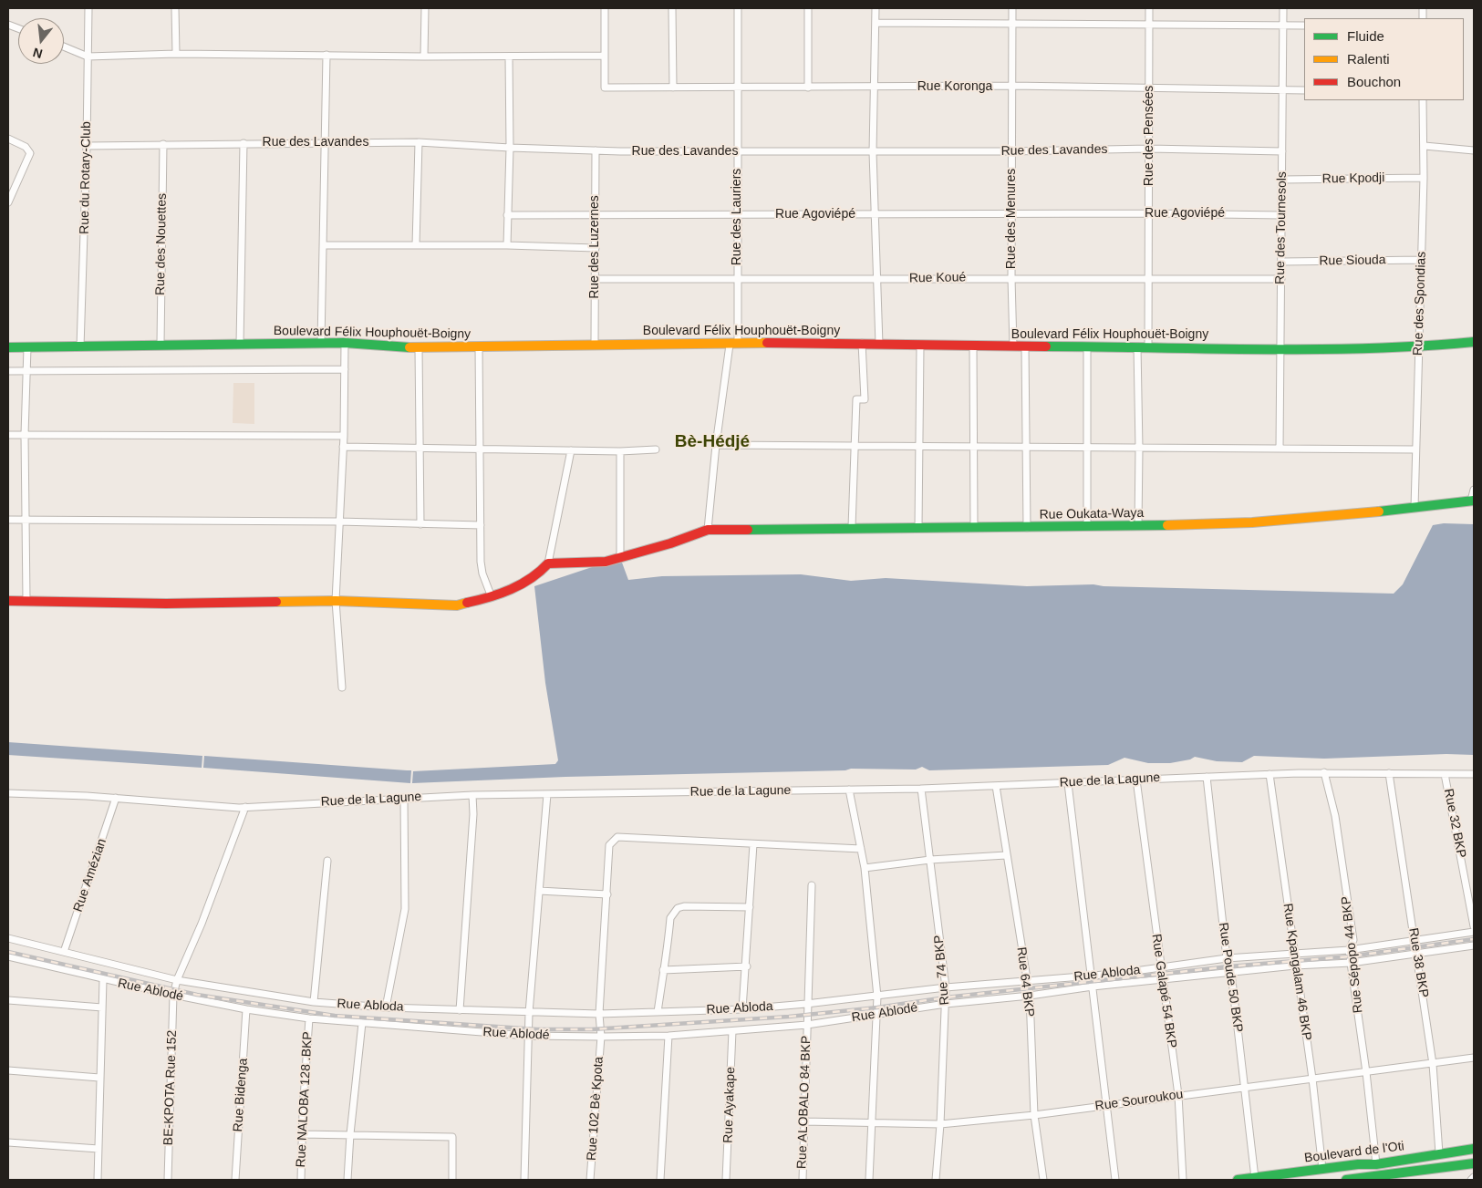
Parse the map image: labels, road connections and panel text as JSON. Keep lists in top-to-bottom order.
{
  "streets": {
    "street": [
      "Rue Koronga",
      "Rue des Pensées",
      "Rue des Lavandes",
      "Rue du Rotary-Club",
      "Rue Kpodji",
      "Rue Agoviépé",
      "Rue des Lauriers",
      "Rue des Menures",
      "Rue des Tournesols",
      "Rue des Nouettes",
      "Rue des Luzernes",
      "Rue Siouda",
      "Rue Koué",
      "Rue des Spondias",
      "Boulevard Félix Houphouët-Boigny",
      "Rue Oukata-Waya",
      "Rue de la Lagune",
      "Rue 32 BKP",
      "Rue Amézian",
      "Rue Sépopo 44 BKP",
      "Rue 38 BKP",
      "Rue 74 BKP",
      "Rue Kpangalam 46 BKP",
      "Rue Abloda",
      "Rue Poude 50 BKP",
      "Rue 64 BKP",
      "Rue Ablodé",
      "Rue Galapé 54 BKP",
      "BE-KPOTA Rue 152",
      "Rue Bidenga",
      "Rue NALOBA 128 .BKP",
      "Rue Souroukou",
      "Rue ALOBALO 84 BKP",
      "Rue Ayakape",
      "Rue 102 Bè Kpota",
      "Boulevard de l'Oti"
    ]
  },
  "crossings": [
    ["Rue Koronga", "Rue des Pensées"],
    ["Rue Koronga", "Rue des Lauriers"],
    ["Rue Koronga", "Rue des Menures"],
    ["Rue Koronga", "Rue des Tournesols"],
    ["Rue des Pensées", "Rue des Lavandes"],
    ["Rue des Pensées", "Rue Agoviépé"],
    ["Rue des Pensées", "Rue Koué"],
    ["Rue des Pensées", "Boulevard Félix Houphouët-Boigny"],
    ["Rue des Lavandes", "Rue du Rotary-Club"],
    ["Rue des Lavandes", "Rue des Lauriers"],
    ["Rue des Lavandes", "Rue des Menures"],
    ["Rue des Lavandes", "Rue des Tournesols"],
    ["Rue des Lavandes", "Rue des Nouettes"],
    ["Rue des Lavandes", "Rue des Luzernes"],
    ["Rue du Rotary-Club", "Boulevard Félix Houphouët-Boigny"],
    ["Rue Kpodji", "Rue des Tournesols"],
    ["Rue Kpodji", "Rue des Spondias"],
    ["Rue Agoviépé", "Rue des Lauriers"],
    ["Rue Agoviépé", "Rue des Menures"],
    ["Rue Agoviépé", "Rue des Tournesols"],
    ["Rue Agoviépé", "Rue des Luzernes"],
    ["Rue des Lauriers", "Rue Koué"],
    ["Rue des Lauriers", "Boulevard Félix Houphouët-Boigny"],
    ["Rue des Lauriers", "Rue Oukata-Waya"],
    ["Rue des Menures", "Rue Koué"],
    ["Rue des Menures", "Boulevard Félix Houphouët-Boigny"],
    ["Rue des Tournesols", "Rue Siouda"],
    ["Rue des Tournesols", "Rue Koué"],
    ["Rue des Tournesols", "Boulevard Félix Houphouët-Boigny"],
    ["Rue des Nouettes", "Boulevard Félix Houphouët-Boigny"],
    ["Rue des Luzernes", "Rue Koué"],
    ["Rue des Luzernes", "Boulevard Félix Houphouët-Boigny"],
    ["Rue Siouda", "Rue des Spondias"],
    ["Rue des Spondias", "Boulevard Félix Houphouët-Boigny"],
    ["Rue des Spondias", "Rue Oukata-Waya"],
    ["Rue de la Lagune", "Rue 32 BKP"],
    ["Rue de la Lagune", "Rue Amézian"],
    ["Rue de la Lagune", "Rue Sépopo 44 BKP"],
    ["Rue de la Lagune", "Rue 38 BKP"],
    ["Rue de la Lagune", "Rue 74 BKP"],
    ["Rue de la Lagune", "Rue Kpangalam 46 BKP"],
    ["Rue de la Lagune", "Rue Poude 50 BKP"],
    ["Rue de la Lagune", "Rue 64 BKP"],
    ["Rue de la Lagune", "Rue Galapé 54 BKP"],
    ["Rue de la Lagune", "BE-KPOTA Rue 152"],
    ["Rue Amézian", "Rue Abloda"],
    ["Rue Sépopo 44 BKP", "Rue Abloda"],
    ["Rue Sépopo 44 BKP", "Rue Ablodé"],
    ["Rue Sépopo 44 BKP", "Rue Souroukou"],
    ["Rue Sépopo 44 BKP", "Boulevard de l'Oti"],
    ["Rue 38 BKP", "Rue Abloda"],
    ["Rue 38 BKP", "Rue Ablodé"],
    ["Rue 38 BKP", "Rue Souroukou"],
    ["Rue 38 BKP", "Boulevard de l'Oti"],
    ["Rue 74 BKP", "Rue Abloda"],
    ["Rue 74 BKP", "Rue Ablodé"],
    ["Rue 74 BKP", "Rue Souroukou"],
    ["Rue Kpangalam 46 BKP", "Rue Abloda"],
    ["Rue Kpangalam 46 BKP", "Rue Ablodé"],
    ["Rue Kpangalam 46 BKP", "Rue Souroukou"],
    ["Rue Kpangalam 46 BKP", "Boulevard de l'Oti"],
    ["Rue Abloda", "Rue Poude 50 BKP"],
    ["Rue Abloda", "Rue 64 BKP"],
    ["Rue Abloda", "Rue Galapé 54 BKP"],
    ["Rue Abloda", "BE-KPOTA Rue 152"],
    ["Rue Abloda", "Rue ALOBALO 84 BKP"],
    ["Rue Abloda", "Rue 102 Bè Kpota"],
    ["Rue Poude 50 BKP", "Rue Ablodé"],
    ["Rue Poude 50 BKP", "Rue Souroukou"],
    ["Rue Poude 50 BKP", "Boulevard de l'Oti"],
    ["Rue 64 BKP", "Rue Ablodé"],
    ["Rue 64 BKP", "Rue Souroukou"],
    ["Rue Ablodé", "Rue Galapé 54 BKP"],
    ["Rue Ablodé", "BE-KPOTA Rue 152"],
    ["Rue Ablodé", "Rue Bidenga"],
    ["Rue Ablodé", "Rue NALOBA 128 .BKP"],
    ["Rue Ablodé", "Rue ALOBALO 84 BKP"],
    ["Rue Ablodé", "Rue Ayakape"],
    ["Rue Ablodé", "Rue 102 Bè Kpota"],
    ["Rue Galapé 54 BKP", "Rue Souroukou"],
    ["Rue Souroukou", "Rue ALOBALO 84 BKP"]
  ],
  "districts": ["Bè-Hédjé"],
  "legend": ["Fluide", "Ralenti", "Bouchon"],
  "north": "bottom"
}
